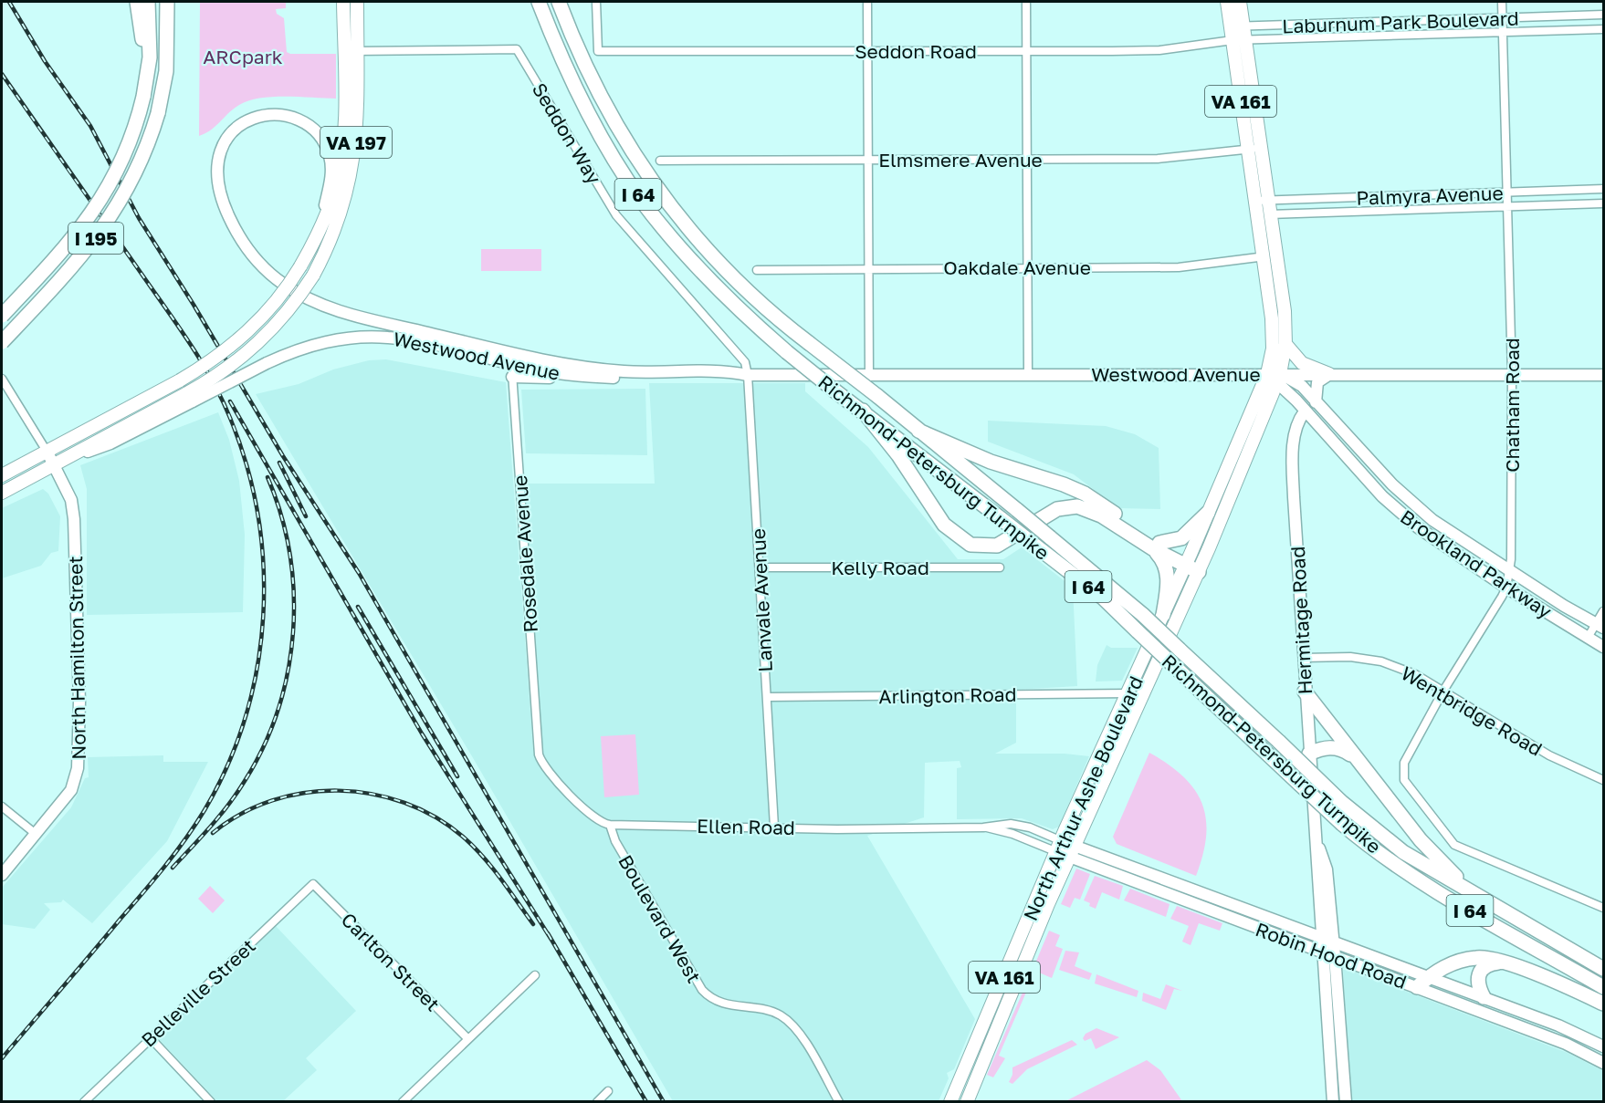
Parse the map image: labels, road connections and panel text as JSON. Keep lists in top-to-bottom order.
{
  "streets": {
    "highway": ["I 64", "I 195", "Richmond-Petersburg Turnpike"],
    "main road": [
      "VA 161",
      "VA 197",
      "Westwood Avenue",
      "Brookland Parkway",
      "Hermitage Road",
      "North Hamilton Street",
      "North Arthur Ashe Boulevard",
      "Robin Hood Road"
    ],
    "street": [
      "Laburnum Park Boulevard",
      "Seddon Road",
      "Seddon Way",
      "Elmsmere Avenue",
      "Palmyra Avenue",
      "Oakdale Avenue",
      "Chatham Road",
      "Rosedale Avenue",
      "Kelly Road",
      "Lanvale Avenue",
      "Arlington Road",
      "Wentbridge Road",
      "Ellen Road",
      "Boulevard West",
      "Carlton Street",
      "Belleville Street"
    ]
  },
  "crossings": [
    ["Laburnum Park Boulevard", "Seddon Road"],
    ["Laburnum Park Boulevard", "VA 161"],
    ["Laburnum Park Boulevard", "Chatham Road"],
    ["Seddon Road", "VA 161"],
    ["VA 161", "Elmsmere Avenue"],
    ["VA 161", "Palmyra Avenue"],
    ["VA 161", "Oakdale Avenue"],
    ["VA 161", "Westwood Avenue"],
    ["VA 161", "Brookland Parkway"],
    ["VA 161", "North Arthur Ashe Boulevard"],
    ["Seddon Way", "VA 197"],
    ["Seddon Way", "Westwood Avenue"],
    ["Seddon Way", "Lanvale Avenue"],
    ["VA 197", "Westwood Avenue"],
    ["VA 197", "North Hamilton Street"],
    ["Palmyra Avenue", "Chatham Road"],
    ["Westwood Avenue", "Chatham Road"],
    ["Westwood Avenue", "Rosedale Avenue"],
    ["Westwood Avenue", "Brookland Parkway"],
    ["Westwood Avenue", "Lanvale Avenue"],
    ["Westwood Avenue", "North Hamilton Street"],
    ["Westwood Avenue", "North Arthur Ashe Boulevard"],
    ["Chatham Road", "Brookland Parkway"],
    ["Chatham Road", "Wentbridge Road"],
    ["Rosedale Avenue", "Ellen Road"],
    ["Rosedale Avenue", "Boulevard West"],
    ["Brookland Parkway", "Hermitage Road"],
    ["Brookland Parkway", "North Arthur Ashe Boulevard"],
    ["Kelly Road", "Lanvale Avenue"],
    ["Lanvale Avenue", "Arlington Road"],
    ["Lanvale Avenue", "Ellen Road"],
    ["Hermitage Road", "Wentbridge Road"],
    ["Hermitage Road", "Robin Hood Road"],
    ["Arlington Road", "North Arthur Ashe Boulevard"],
    ["North Arthur Ashe Boulevard", "Ellen Road"],
    ["North Arthur Ashe Boulevard", "Robin Hood Road"],
    ["Ellen Road", "Boulevard West"],
    ["Ellen Road", "Robin Hood Road"],
    ["Carlton Street", "Belleville Street"]
  ],
  "parks": ["ARCpark"]
}
